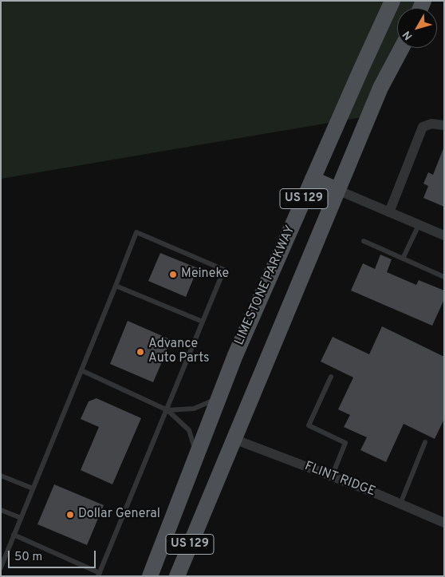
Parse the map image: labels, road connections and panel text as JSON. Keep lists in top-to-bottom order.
{
  "streets": {
    "main road": ["US 129", "LIMESTONE PARKWAY"],
    "street": ["FLINT RIDGE"]
  },
  "crossings": [
    ["US 129", "FLINT RIDGE"]
  ],
  "places": ["Meineke", "Advance Auto Parts", "Dollar General"],
  "scale_bar": "50 m",
  "north": "bottom left"
}
